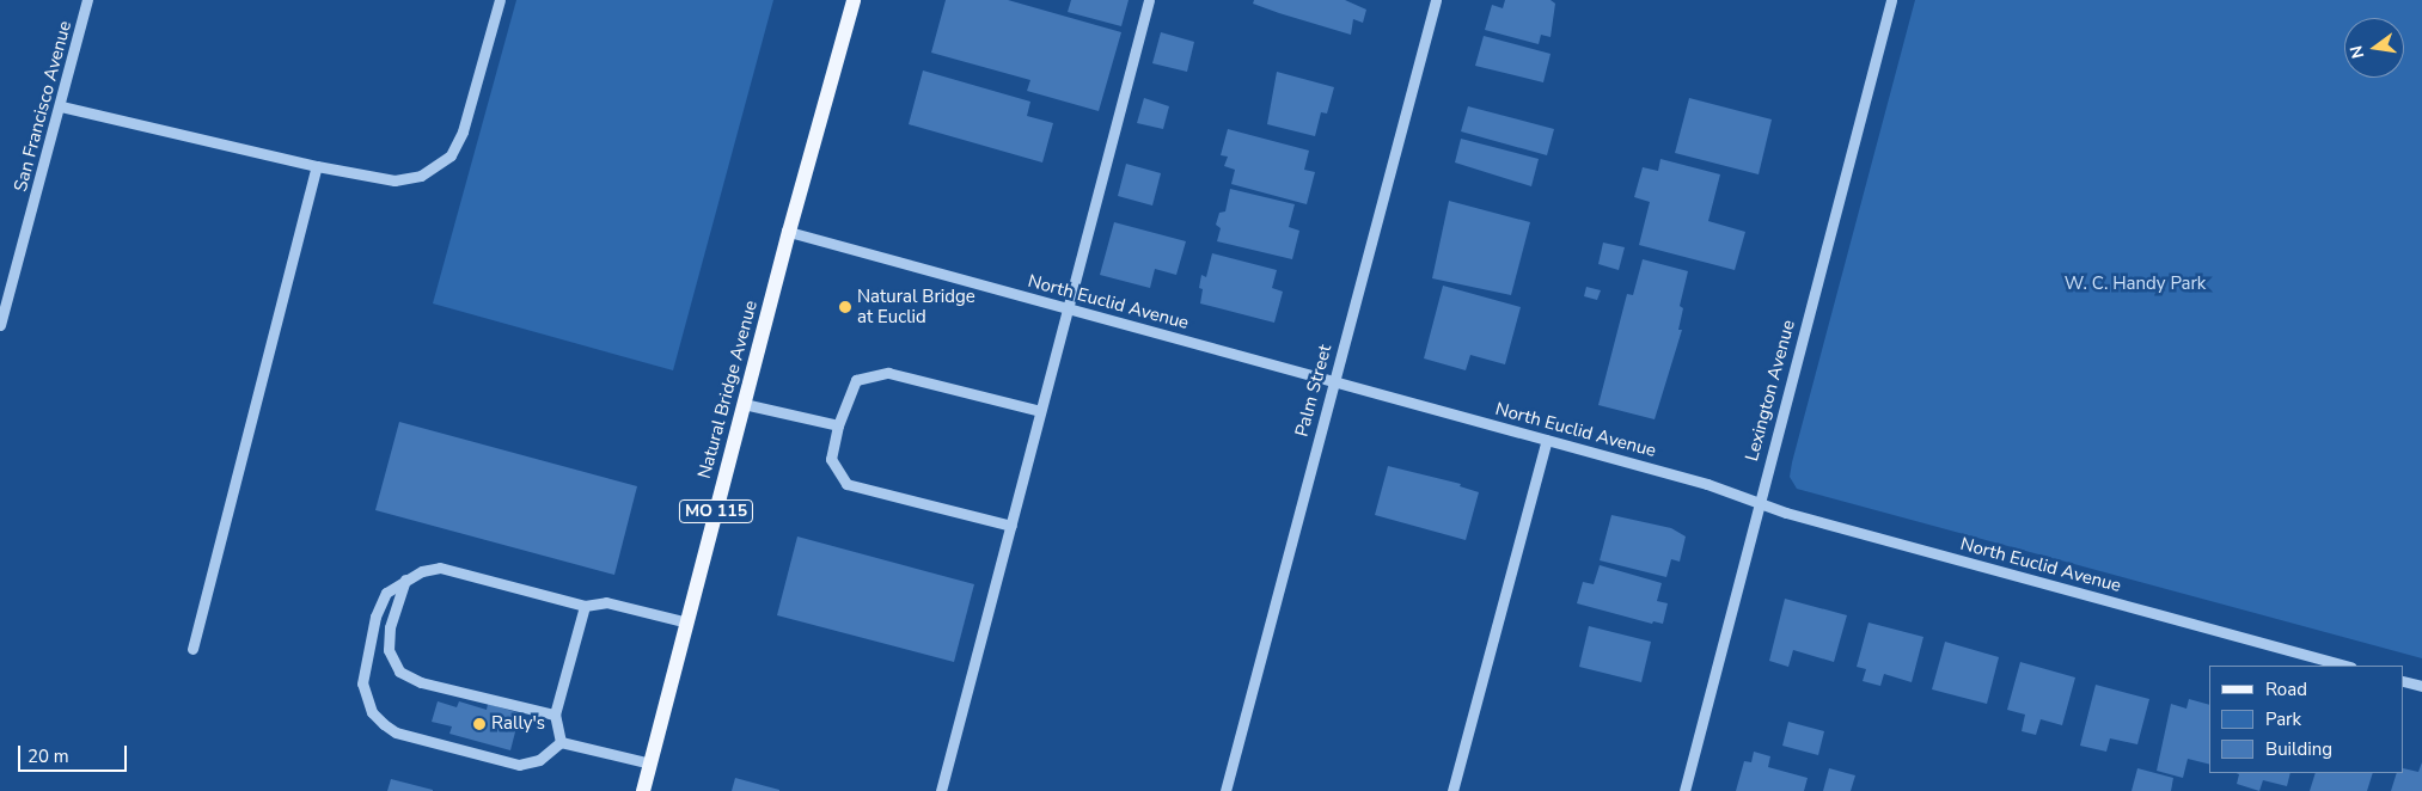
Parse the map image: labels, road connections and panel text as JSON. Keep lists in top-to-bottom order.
{
  "streets": {
    "main road": ["Natural Bridge Avenue", "MO 115"],
    "street": [
      "San Francisco Avenue",
      "North Euclid Avenue",
      "Palm Street",
      "Lexington Avenue"
    ]
  },
  "crossings": [
    ["North Euclid Avenue", "Natural Bridge Avenue"],
    ["North Euclid Avenue", "Palm Street"],
    ["North Euclid Avenue", "Lexington Avenue"]
  ],
  "parks": ["W. C. Handy Park"],
  "places": ["Natural Bridge at Euclid", "Rally's"],
  "legend": ["Road", "Park", "Building"],
  "scale_bar": "20 m",
  "north": "left"
}
